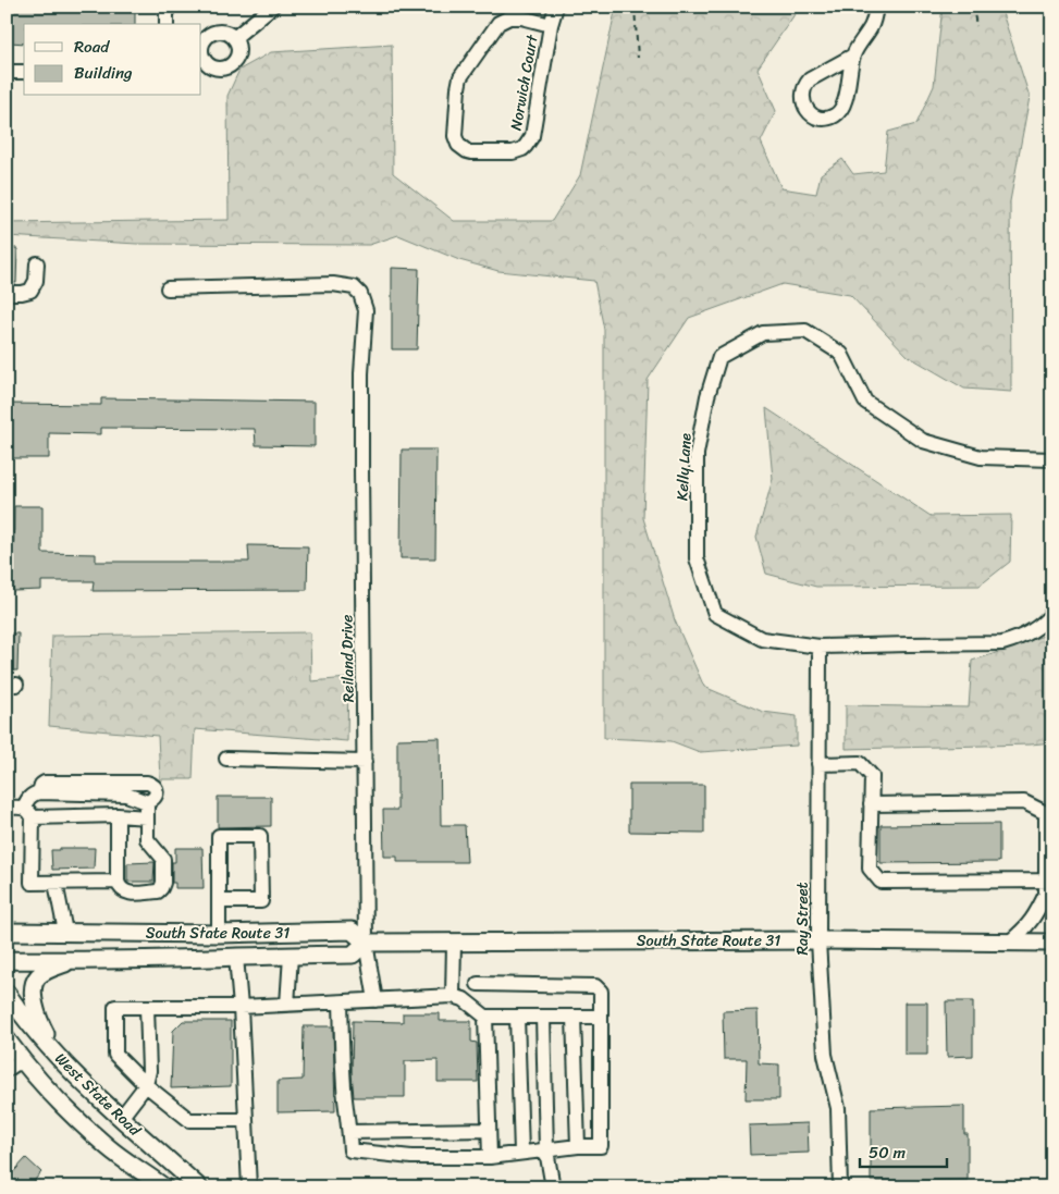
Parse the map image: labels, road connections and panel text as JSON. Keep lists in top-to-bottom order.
{
  "streets": {
    "main road": ["South State Route 31", "West State Road"],
    "street": [
      "Norwich Court",
      "Kelly Lane",
      "Reiland Drive",
      "Ray Street"
    ]
  },
  "crossings": [
    ["Kelly Lane", "Ray Street"],
    ["Reiland Drive", "South State Route 31"],
    ["Ray Street", "South State Route 31"]
  ],
  "legend": ["Road", "Building"],
  "scale_bar": "50 m"
}
